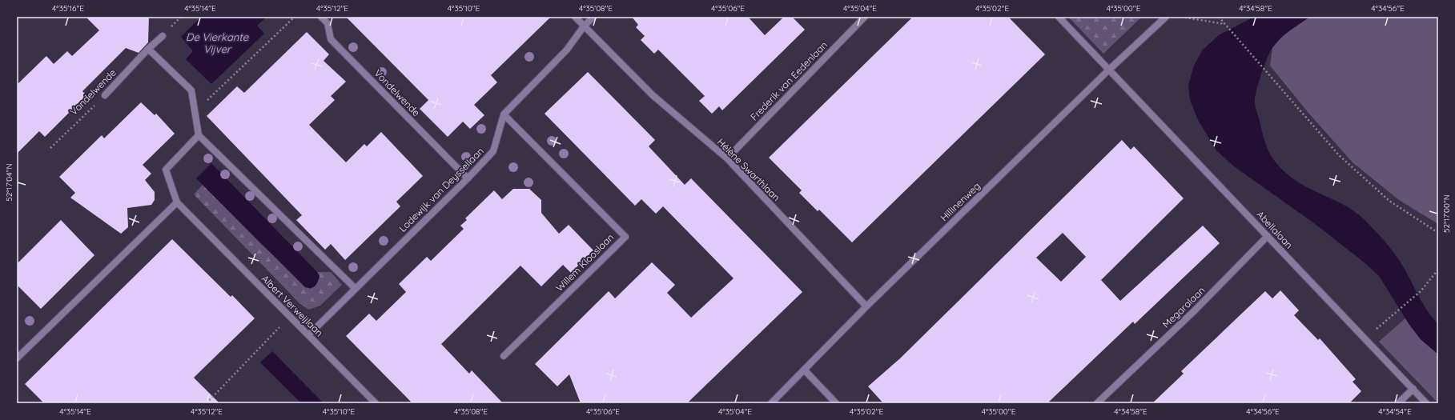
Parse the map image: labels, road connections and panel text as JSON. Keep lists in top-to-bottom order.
{
  "streets": {
    "street": [
      "Frederik van Eedenlaan",
      "Vondelwende",
      "Hélène Swarthlaan",
      "Lodewijk van Deyssellaan",
      "Hillinenweg",
      "Abellalaan",
      "Willem Klooslaan",
      "Albert Verweijlaan",
      "Megaralaan"
    ]
  },
  "crossings": [
    ["Frederik van Eedenlaan", "Hélène Swarthlaan"],
    ["Vondelwende", "Lodewijk van Deyssellaan"],
    ["Hélène Swarthlaan", "Hillinenweg"],
    ["Lodewijk van Deyssellaan", "Willem Klooslaan"],
    ["Lodewijk van Deyssellaan", "Albert Verweijlaan"],
    ["Hillinenweg", "Abellalaan"],
    ["Abellalaan", "Megaralaan"]
  ],
  "water": ["De Vierkante Vijver"],
  "coordinates": [
    "4°35'16\"E",
    "4°35'14\"E",
    "4°35'12\"E",
    "4°35'10\"E",
    "4°35'08\"E",
    "4°35'06\"E",
    "4°35'04\"E",
    "4°35'02\"E",
    "4°35'00\"E",
    "4°34'58\"E",
    "4°34'56\"E",
    "52°17'04\"N",
    "52°17'00\"N",
    "4°34'54\"E"
  ]
}
